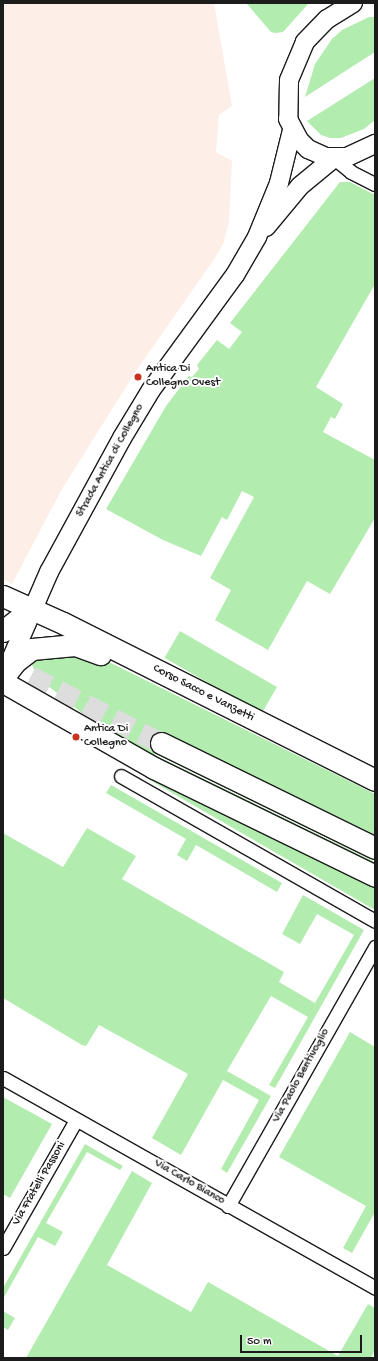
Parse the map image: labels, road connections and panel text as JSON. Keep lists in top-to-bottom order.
{
  "streets": {
    "main road": ["Strada Antica di Collegno", "Corso Sacco e Vanzetti"],
    "street": ["Via Paolo Bentivoglio", "Via Carlo Bianco", "Via Fratelli Passoni"]
  },
  "crossings": [
    ["Strada Antica di Collegno", "Corso Sacco e Vanzetti"],
    ["Via Paolo Bentivoglio", "Via Carlo Bianco"],
    ["Via Carlo Bianco", "Via Fratelli Passoni"]
  ],
  "places": ["Antica Di Collegno Ovest", "Antica Di Collegno"],
  "scale_bar": "50 m"
}
